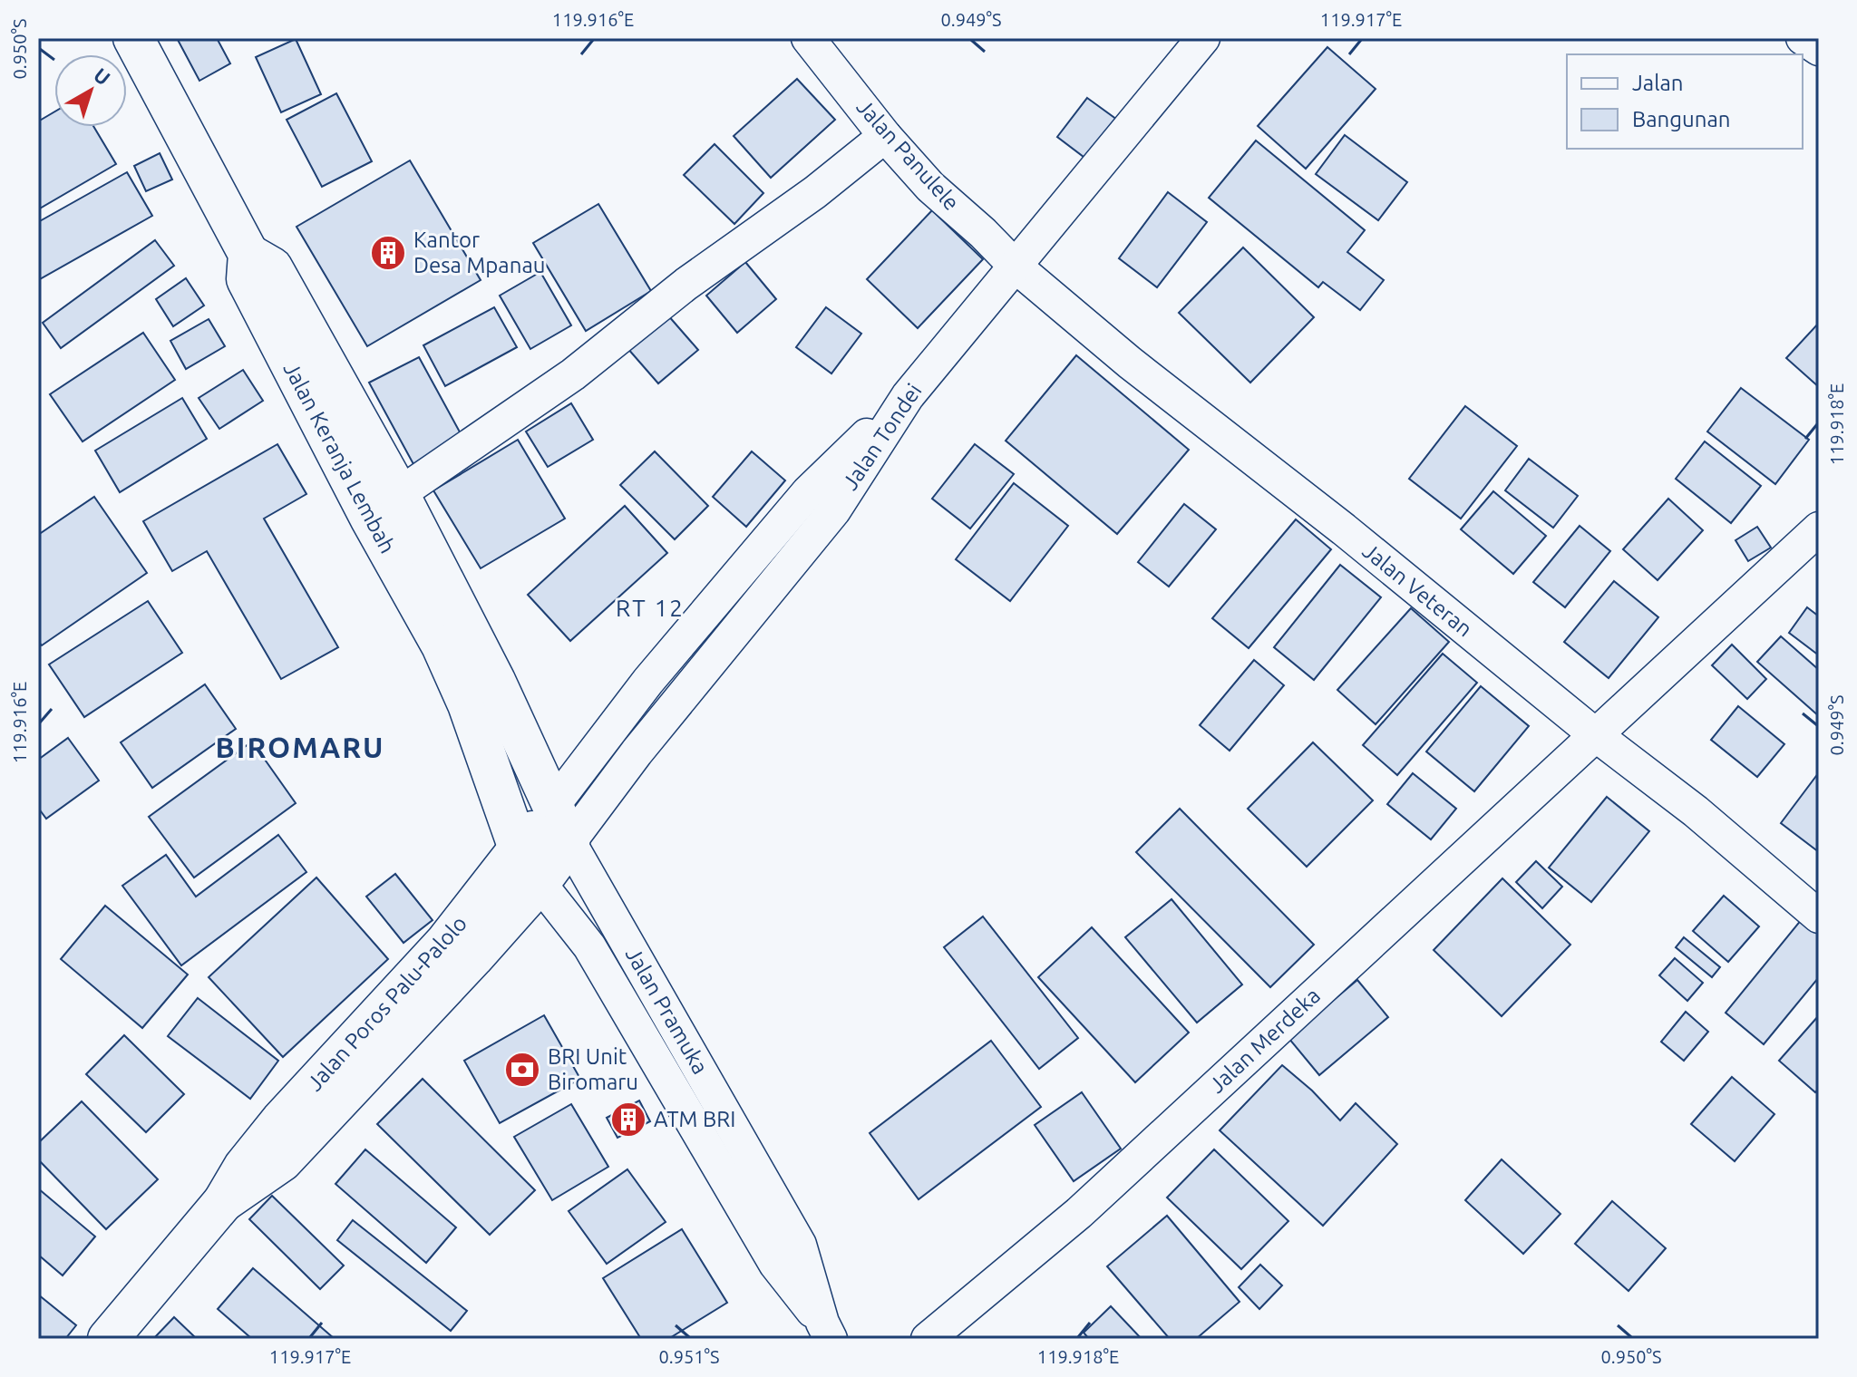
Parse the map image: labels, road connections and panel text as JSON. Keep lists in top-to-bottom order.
{
  "streets": {
    "main road": ["Jalan Keranja Lembah", "Jalan Poros Palu-Palolo"],
    "street": [
      "Jalan Panulele",
      "Jalan Tondei",
      "Jalan Veteran",
      "Jalan Pramuka",
      "Jalan Merdeka"
    ]
  },
  "crossings": [
    ["Jalan Panulele", "Jalan Tondei"],
    ["Jalan Panulele", "Jalan Veteran"],
    ["Jalan Tondei", "Jalan Veteran"],
    ["Jalan Tondei", "Jalan Poros Palu-Palolo"],
    ["Jalan Tondei", "Jalan Pramuka"],
    ["Jalan Keranja Lembah", "Jalan Poros Palu-Palolo"],
    ["Jalan Veteran", "Jalan Merdeka"],
    ["Jalan Poros Palu-Palolo", "Jalan Pramuka"]
  ],
  "districts": ["RT 12", "BIROMARU"],
  "places": {
    "building": ["Kantor Desa Mpanau", "ATM BRI"],
    "bank": ["BRI Unit Biromaru"]
  },
  "legend": ["Jalan", "Bangunan"],
  "north": "top right",
  "coordinates": [
    "119.916°E",
    "0.949°S",
    "119.917°E",
    "0.950°S",
    "119.918°E",
    "0.951°S"
  ]
}
